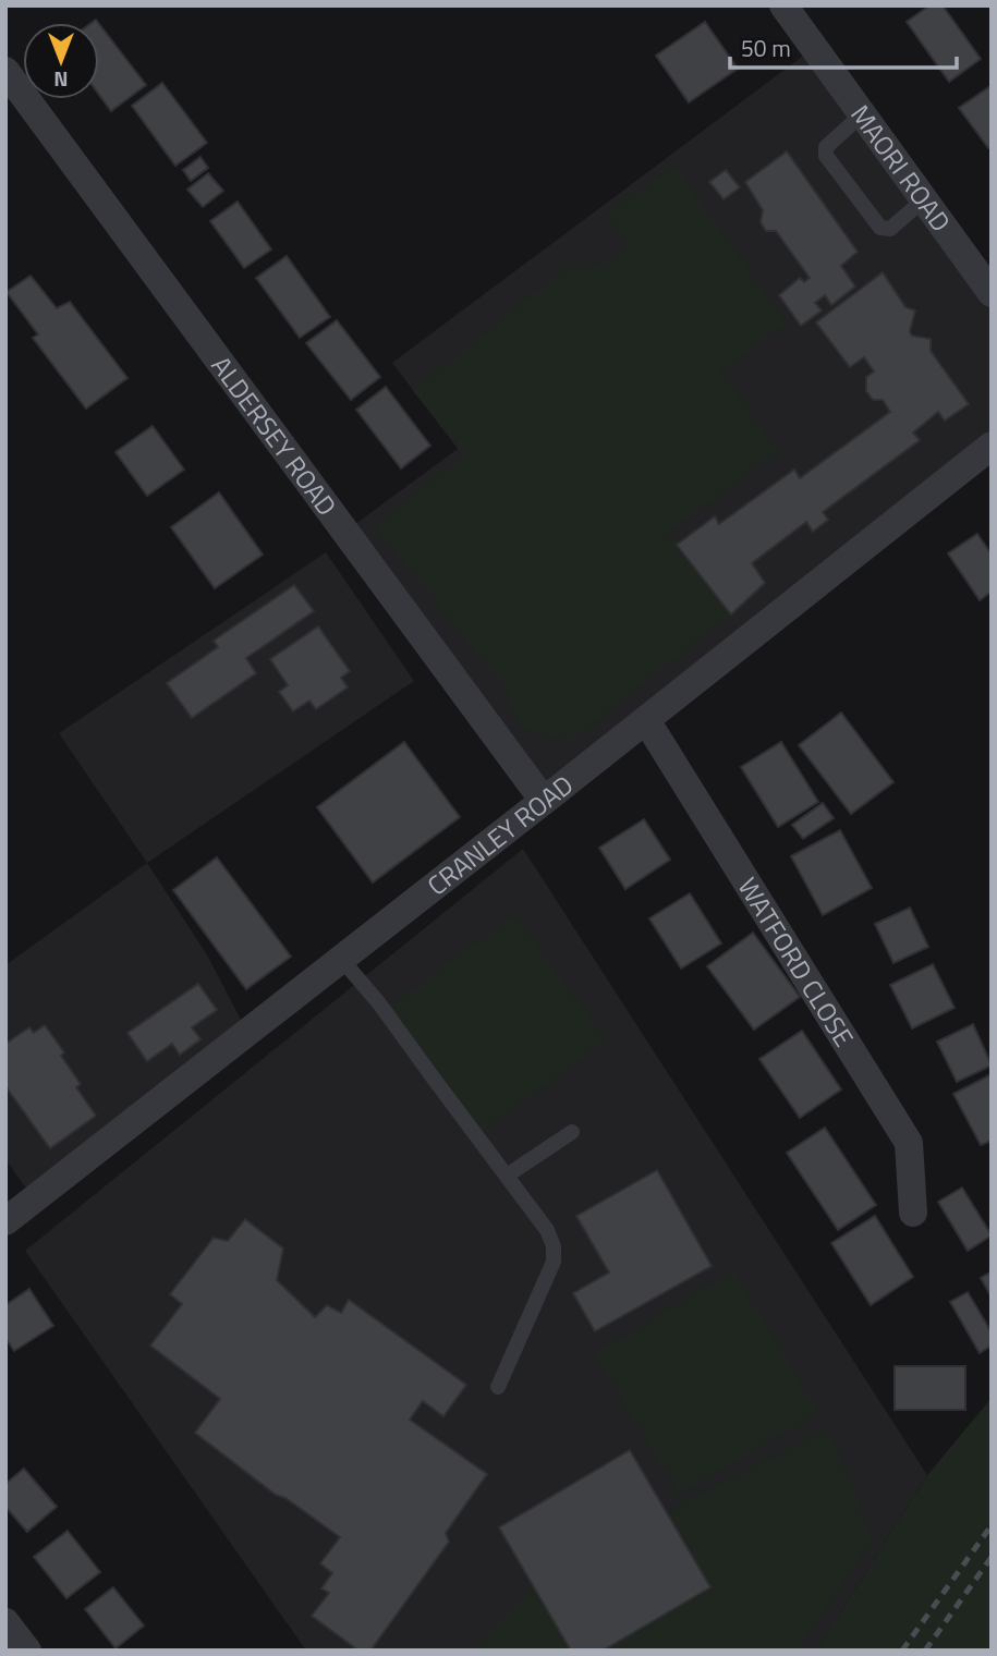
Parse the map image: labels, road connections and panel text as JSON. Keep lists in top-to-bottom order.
{
  "streets": {
    "street": [
      "MAORI ROAD",
      "ALDERSEY ROAD",
      "CRANLEY ROAD",
      "WATFORD CLOSE"
    ]
  },
  "crossings": [
    ["ALDERSEY ROAD", "CRANLEY ROAD"],
    ["CRANLEY ROAD", "WATFORD CLOSE"]
  ],
  "scale_bar": "50 m",
  "north": "bottom"
}
